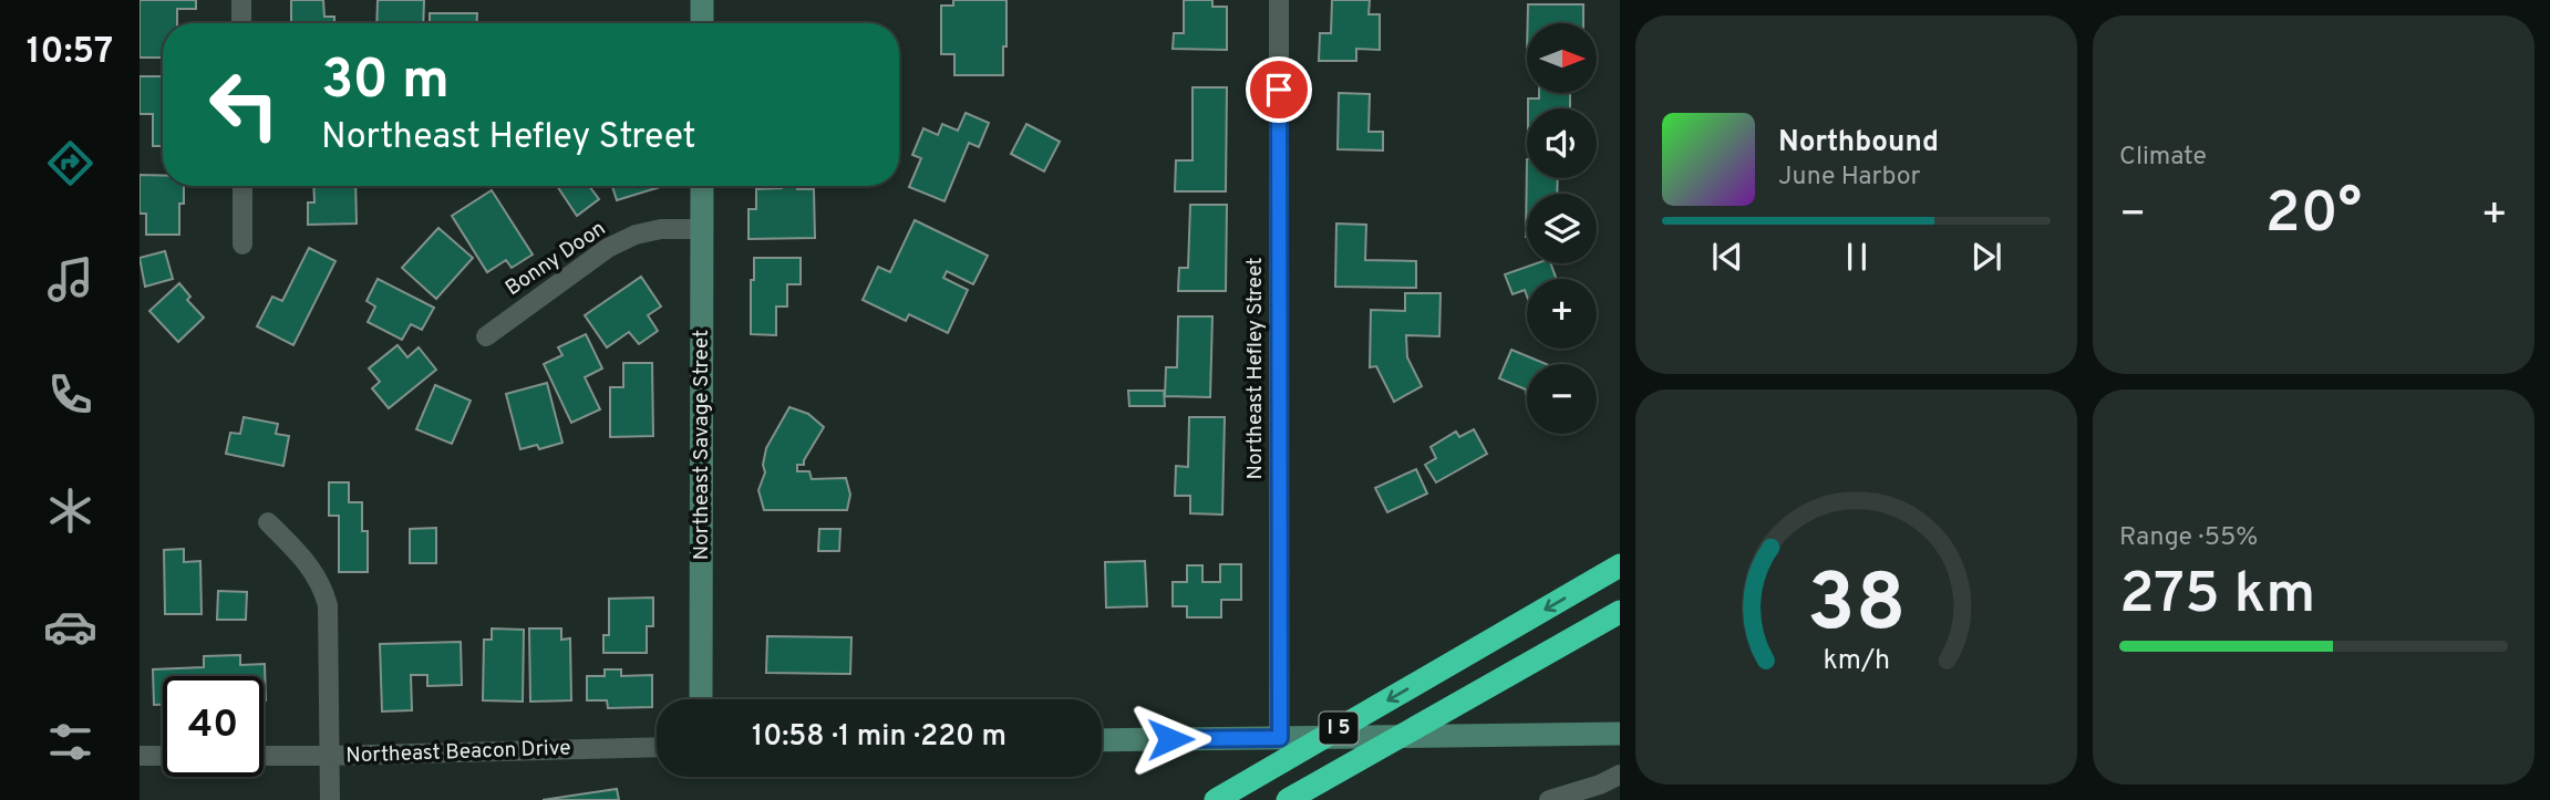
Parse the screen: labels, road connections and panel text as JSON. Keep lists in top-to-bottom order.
{
  "streets": {
    "highway": ["I 5"],
    "street": [
      "Bonny Doon",
      "Northeast Hefley Street",
      "Northeast Savage Street",
      "Northeast Beacon Drive"
    ]
  },
  "crossings": [
    ["Bonny Doon", "Northeast Savage Street"]
  ],
  "north": "right",
  "page": {
    "tabs": "10:57",
    "tile": [
      "Climate",
      ["Range · 55%", "275 km"]
    ],
    "map_buttons": ["+", "−"],
    "turn": ["30 m", "Northeast Hefley Street"],
    "song": ["Northbound", "June Harbor"],
    "heat": ["−", "20°", "+"],
    "limit": "40",
    "trip": "10:58 · 1 min · 220 m",
    "gauge": ["38", "km/h"]
  }
}
